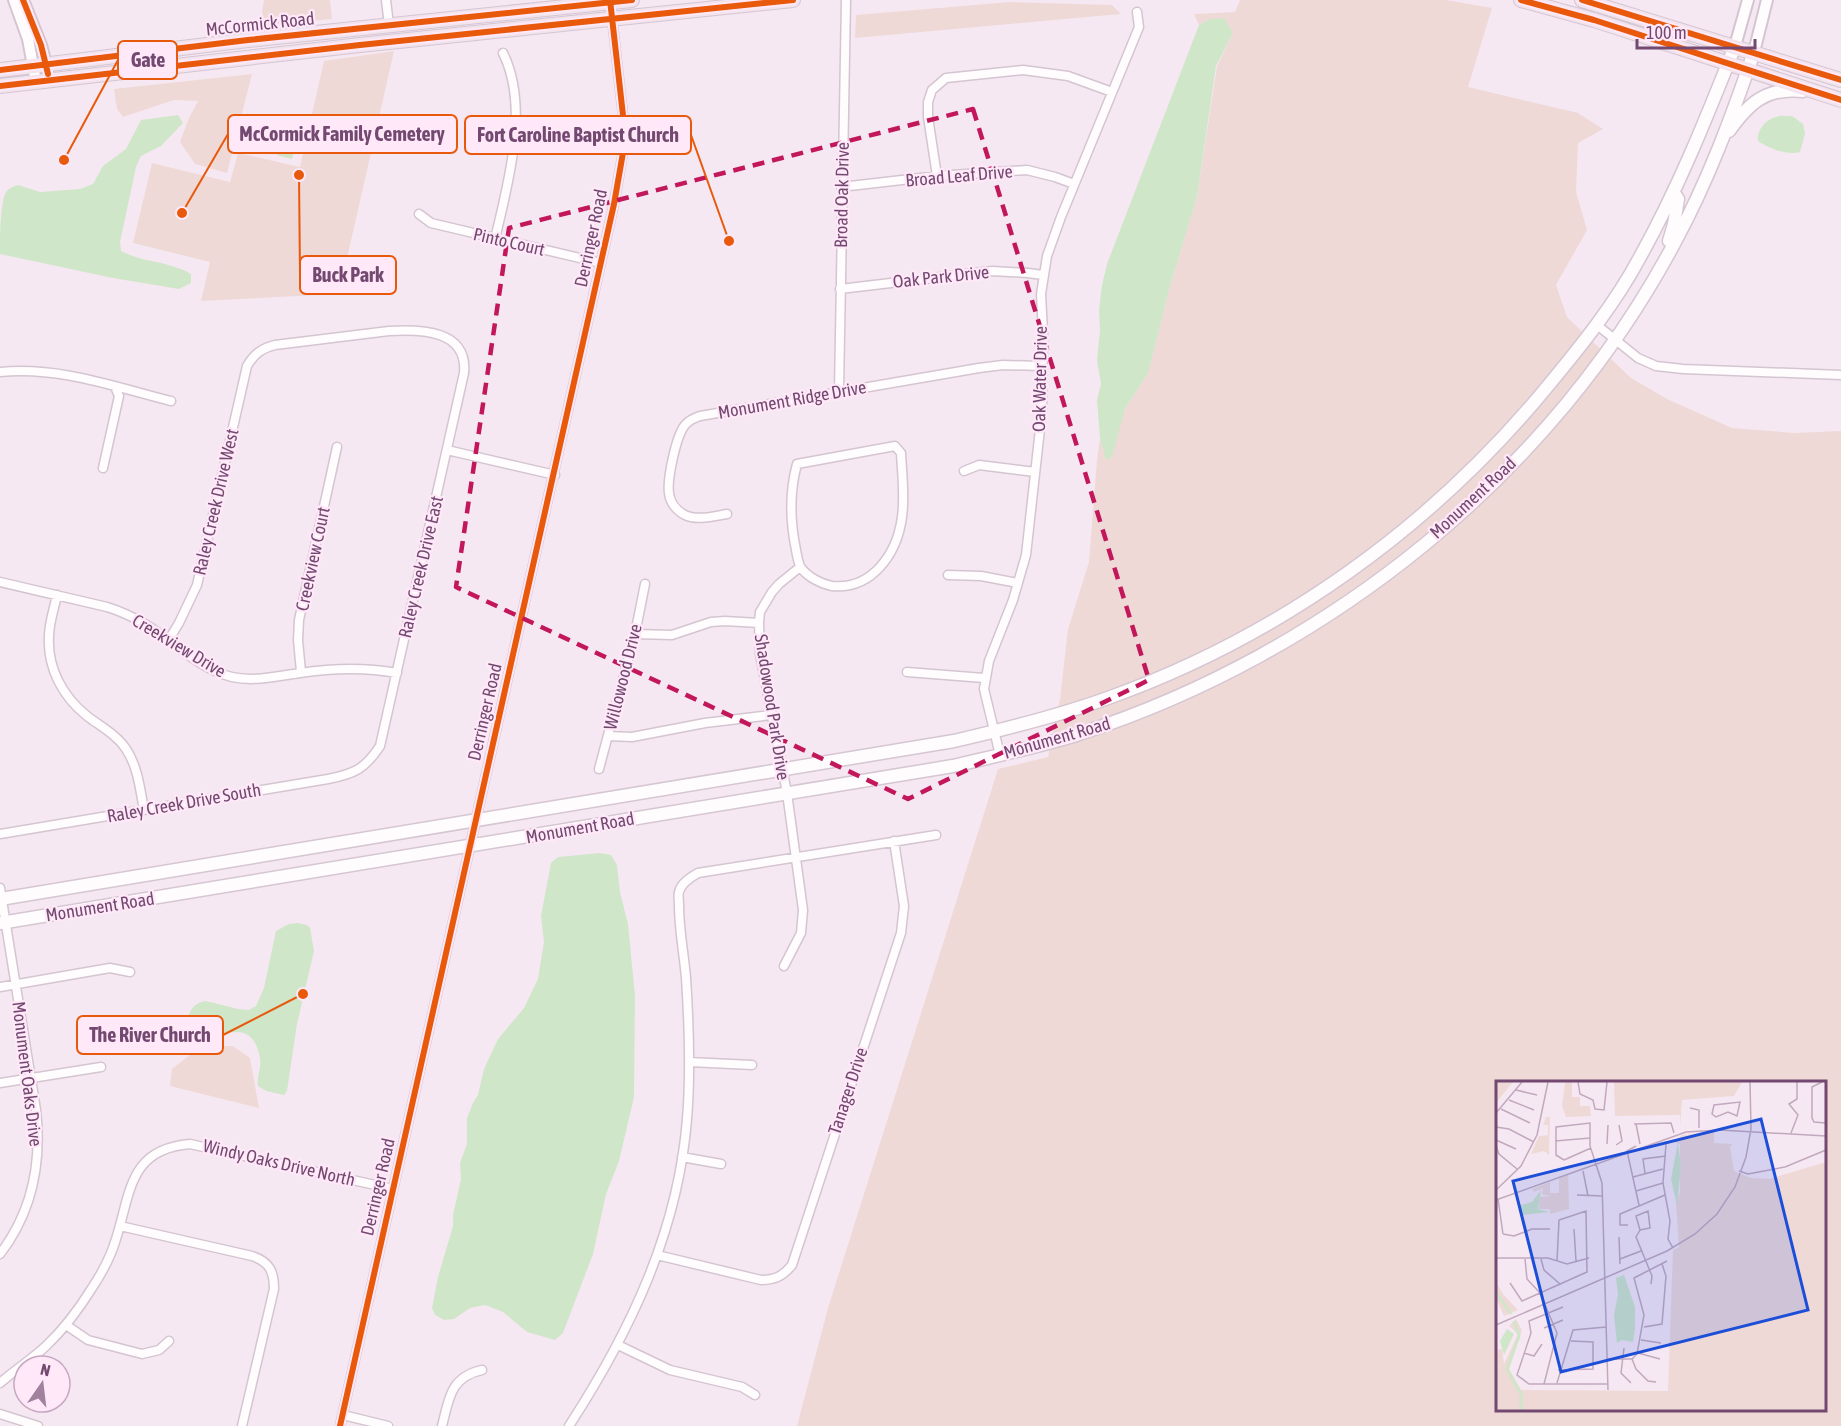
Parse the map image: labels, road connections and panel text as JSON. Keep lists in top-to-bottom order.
{
  "streets": {
    "main road": ["McCormick Road", "Monument Road"],
    "street": [
      "Broad Leaf Drive",
      "Broad Oak Drive",
      "Derringer Road",
      "Pinto Court",
      "Oak Park Drive",
      "Oak Water Drive",
      "Monument Ridge Drive",
      "Raley Creek Drive West",
      "Creekview Court",
      "Raley Creek Drive East",
      "Creekview Drive",
      "Willowood Drive",
      "Shadowood Park Drive",
      "Raley Creek Drive South",
      "Monument Oaks Drive",
      "Tanager Drive",
      "Windy Oaks Drive North"
    ]
  },
  "crossings": [
    ["McCormick Road", "Derringer Road"],
    ["Broad Leaf Drive", "Broad Oak Drive"],
    ["Broad Leaf Drive", "Oak Water Drive"],
    ["Broad Oak Drive", "Oak Park Drive"],
    ["Broad Oak Drive", "Monument Ridge Drive"],
    ["Derringer Road", "Pinto Court"],
    ["Derringer Road", "Monument Road"],
    ["Derringer Road", "Windy Oaks Drive North"],
    ["Oak Park Drive", "Oak Water Drive"],
    ["Oak Water Drive", "Monument Ridge Drive"],
    ["Oak Water Drive", "Monument Road"],
    ["Monument Road", "Shadowood Park Drive"],
    ["Monument Road", "Monument Oaks Drive"],
    ["Raley Creek Drive West", "Raley Creek Drive East"],
    ["Raley Creek Drive West", "Creekview Drive"],
    ["Creekview Court", "Creekview Drive"],
    ["Raley Creek Drive East", "Creekview Drive"],
    ["Raley Creek Drive East", "Raley Creek Drive South"]
  ],
  "places": [
    "Gate",
    "Buck Park",
    "McCormick Family Cemetery",
    "Fort Caroline Baptist Church",
    "The River Church"
  ],
  "scale_bar": "100 m",
  "north": "top"
}
